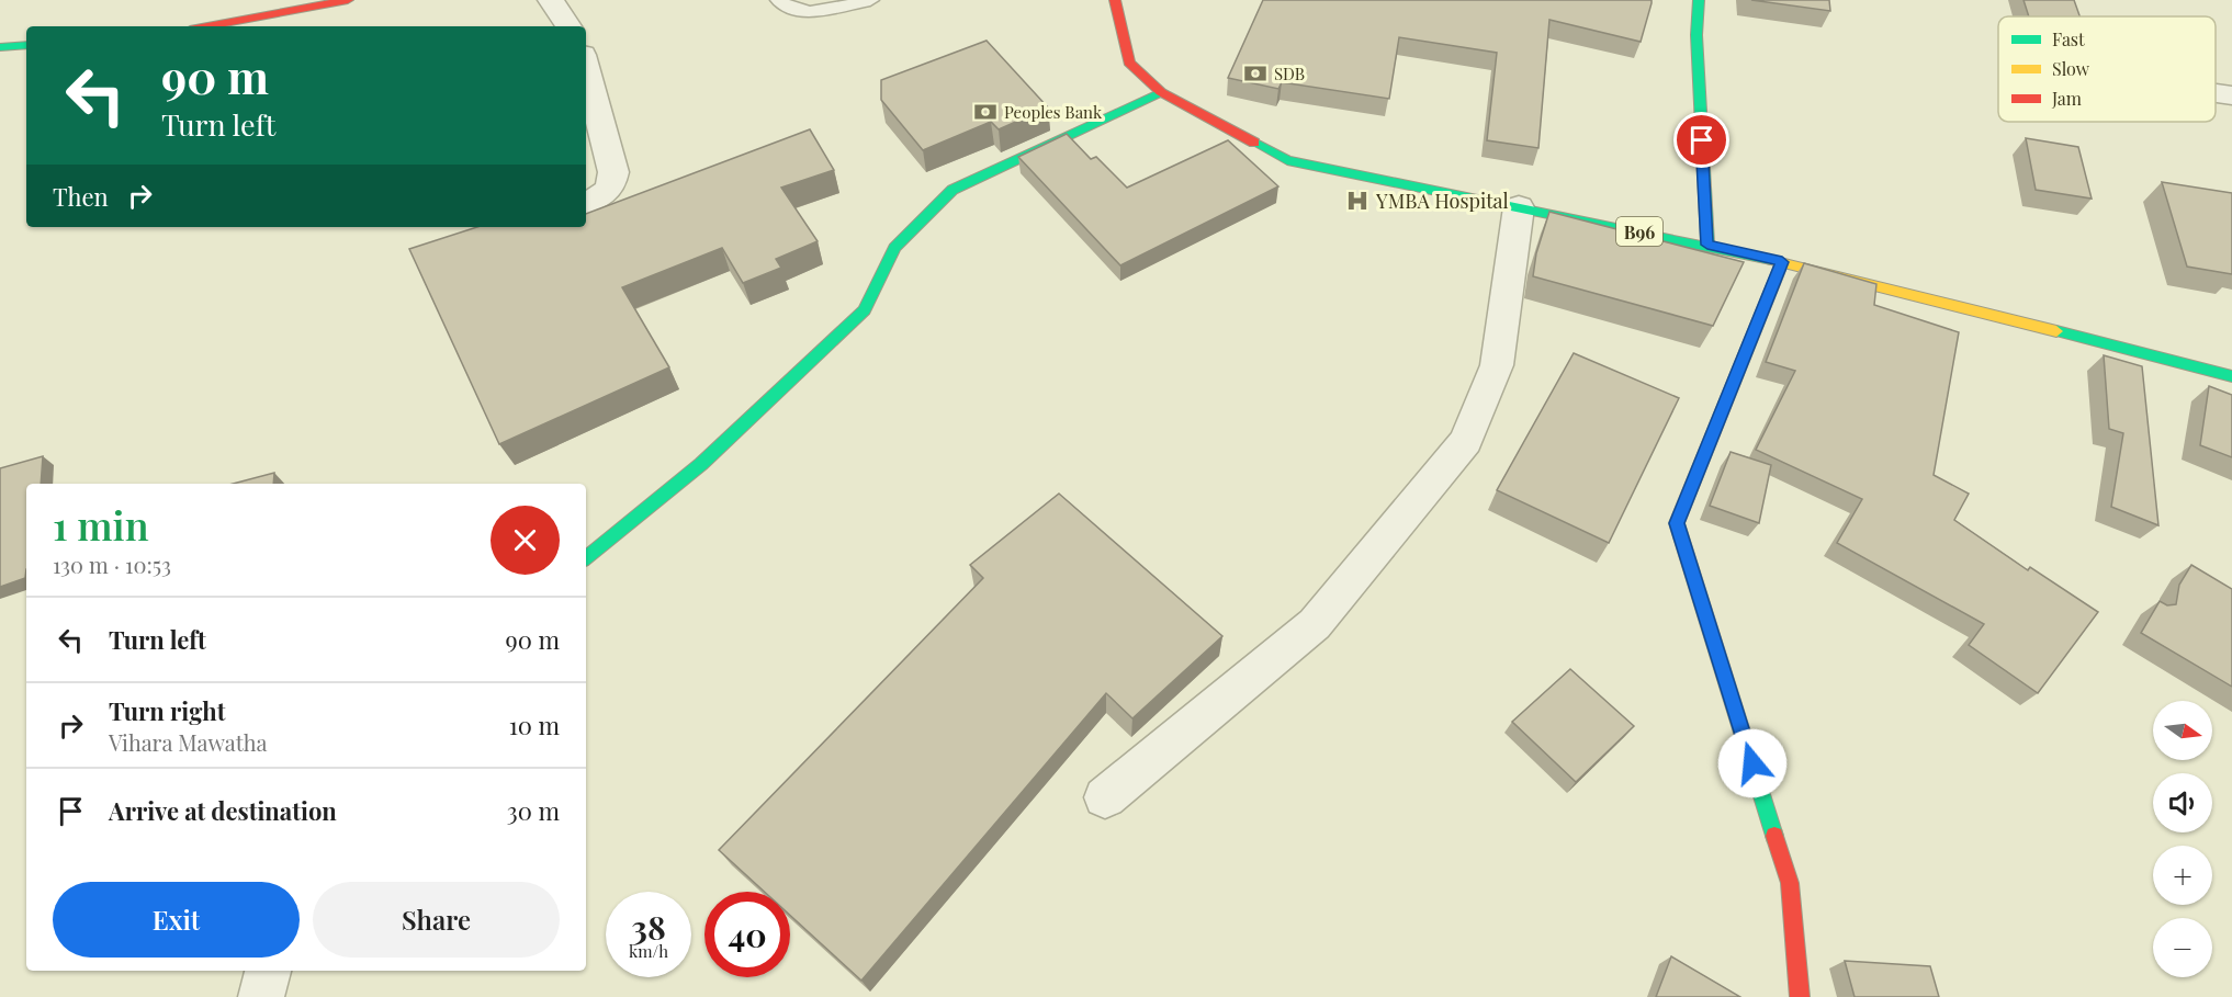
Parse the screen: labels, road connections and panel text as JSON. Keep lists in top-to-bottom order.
{
  "streets": {
    "street": ["B96"]
  },
  "places": {
    "bank": ["SDB", "Peoples Bank"],
    "hospital": ["YMBA Hospital"]
  },
  "legend": ["Fast", "Slow", "Jam"],
  "north": "right",
  "page": {
    "turn": ["90 m", "Turn left"],
    "then": "Then",
    "heading": ["1 min", "130 m · 10:53"],
    "list": [
      {
        "name": "Turn left",
        "value": "90 m"
      },
      {
        "name": "Turn right",
        "note": "Vihara Mawatha",
        "value": "10 m"
      },
      {
        "name": "Arrive at destination",
        "value": "30 m"
      }
    ],
    "map_buttons": ["+", "−"],
    "buttons": ["Exit", "Share"],
    "speed": "38 km/h",
    "limit": "40"
  }
}
